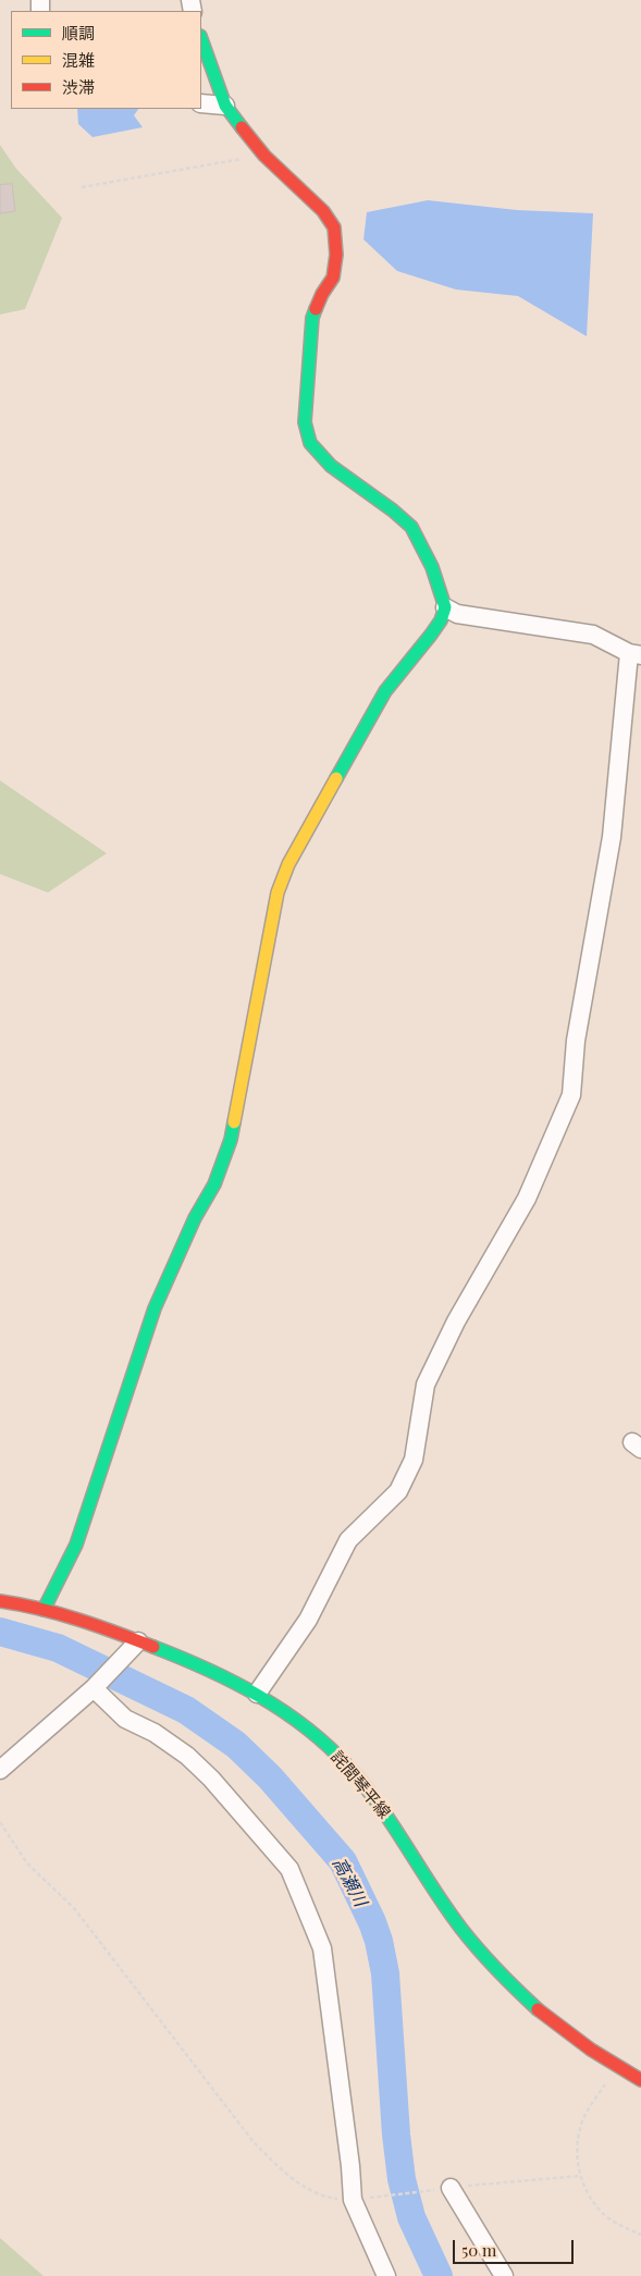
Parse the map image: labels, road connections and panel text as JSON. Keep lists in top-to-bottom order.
{
  "streets": {
    "street": ["詫間琴平線"]
  },
  "water": ["高瀬川"],
  "legend": ["順調", "混雑", "渋滞"],
  "scale_bar": "50 m"
}
